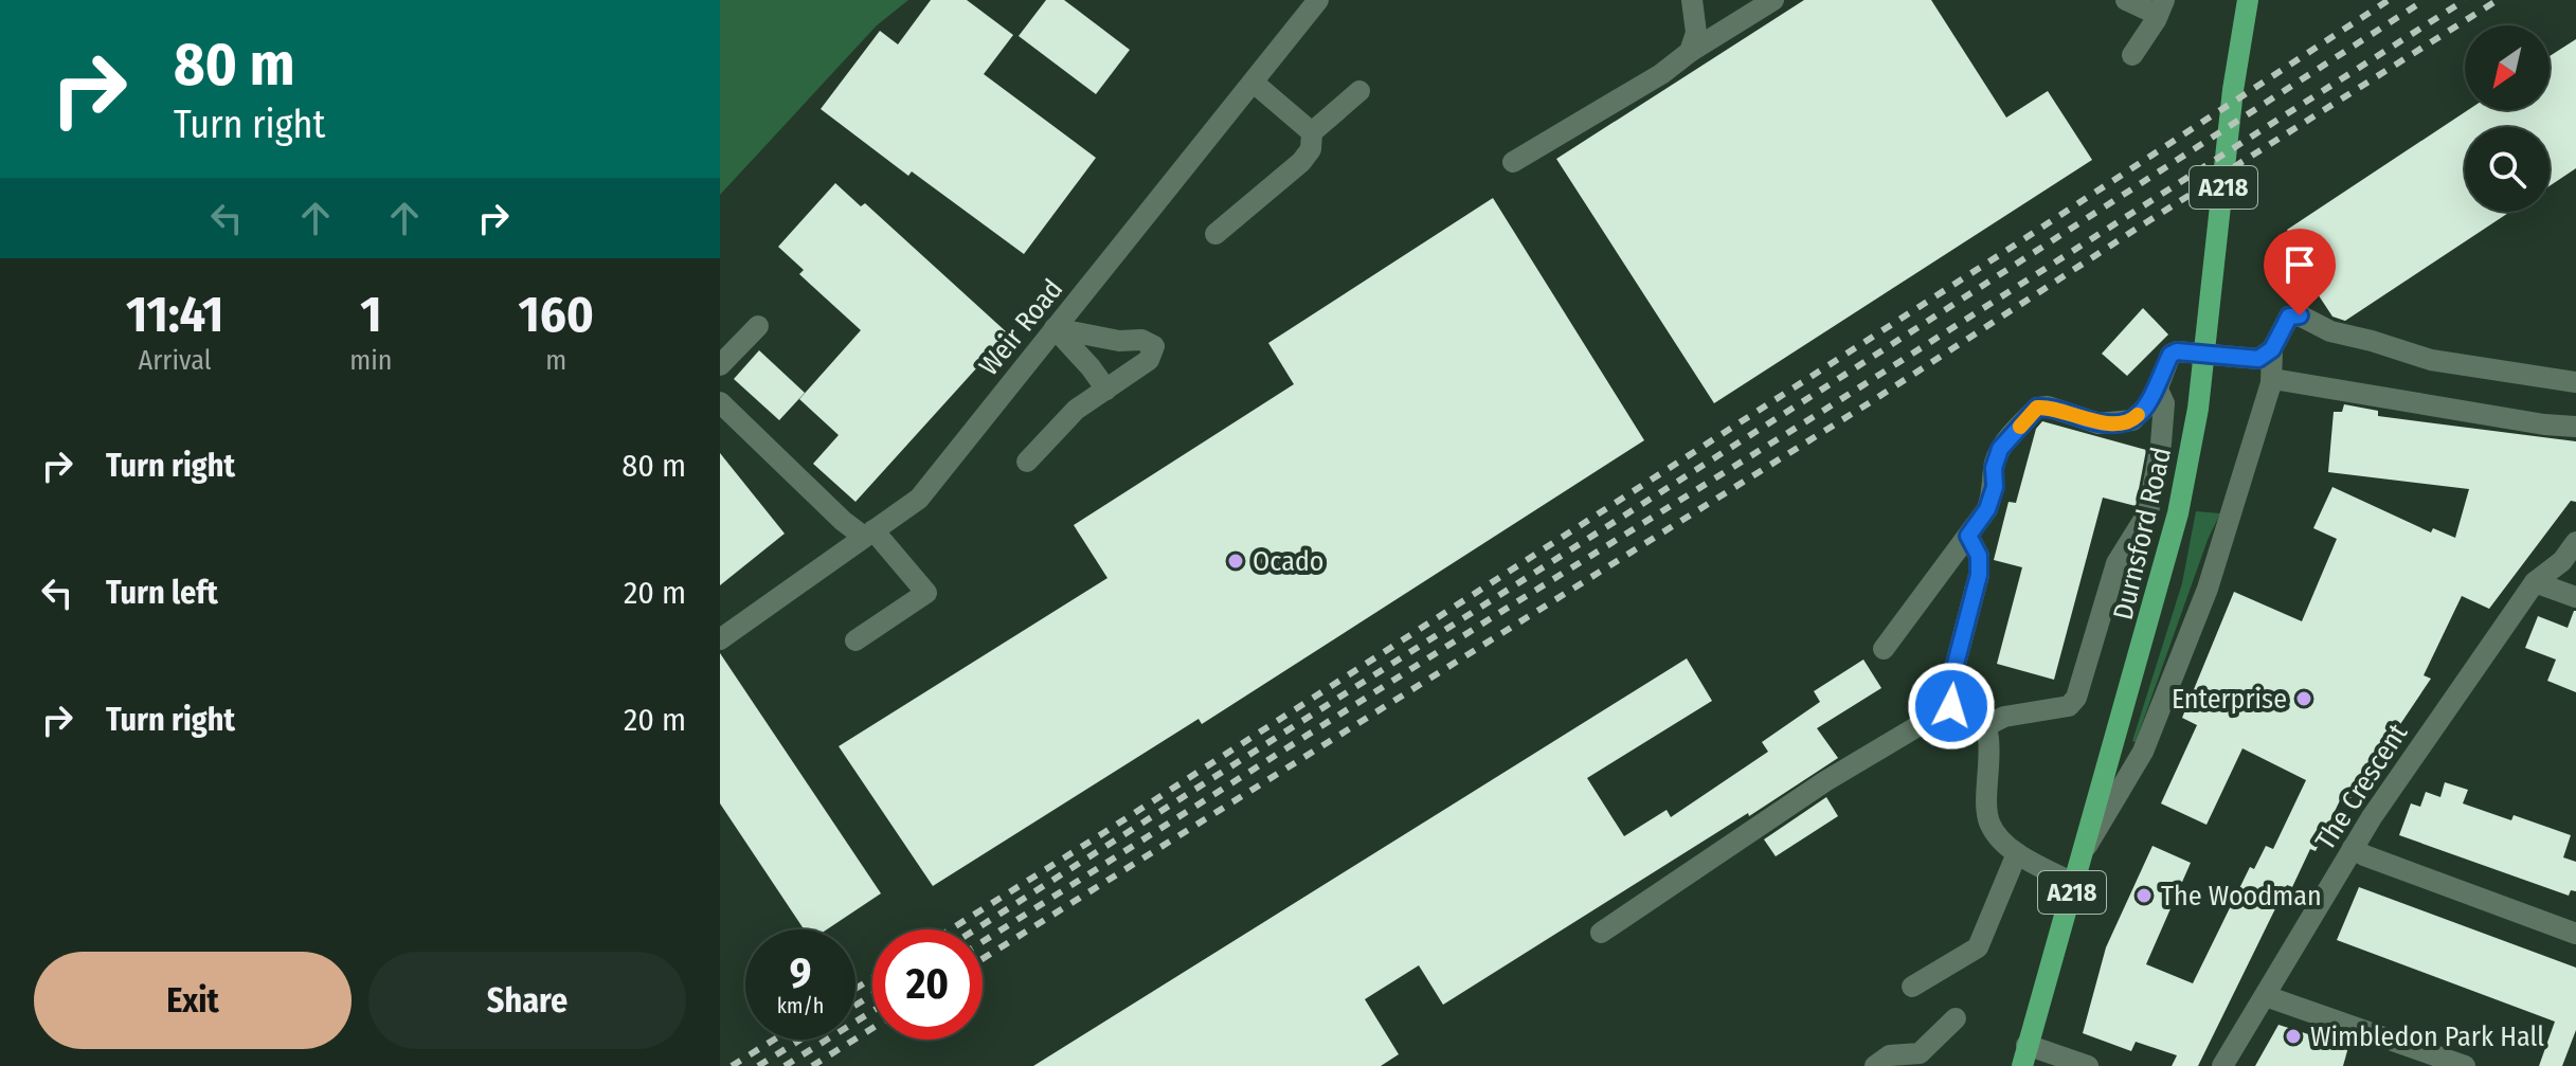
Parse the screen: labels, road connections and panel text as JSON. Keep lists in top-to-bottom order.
{
  "streets": {
    "main road": ["A218", "Durnsford Road"],
    "street": ["Weir Road", "The Crescent"]
  },
  "places": [
    "Ocado",
    "Enterprise",
    "The Woodman",
    "Wimbledon Park Hall"
  ],
  "north": "bottom left",
  "page": {
    "turn": ["80 m", "Turn right"],
    "eta": [
      "11:41",
      "Arrival",
      "1",
      "min",
      "160",
      "m"
    ],
    "list": [
      {
        "name": "Turn right",
        "value": "80 m"
      },
      {
        "name": "Turn left",
        "value": "20 m"
      },
      {
        "name": "Turn right",
        "value": "20 m"
      }
    ],
    "speed": "9 km/h",
    "limit": "20",
    "buttons": ["Exit", "Share"]
  }
}
